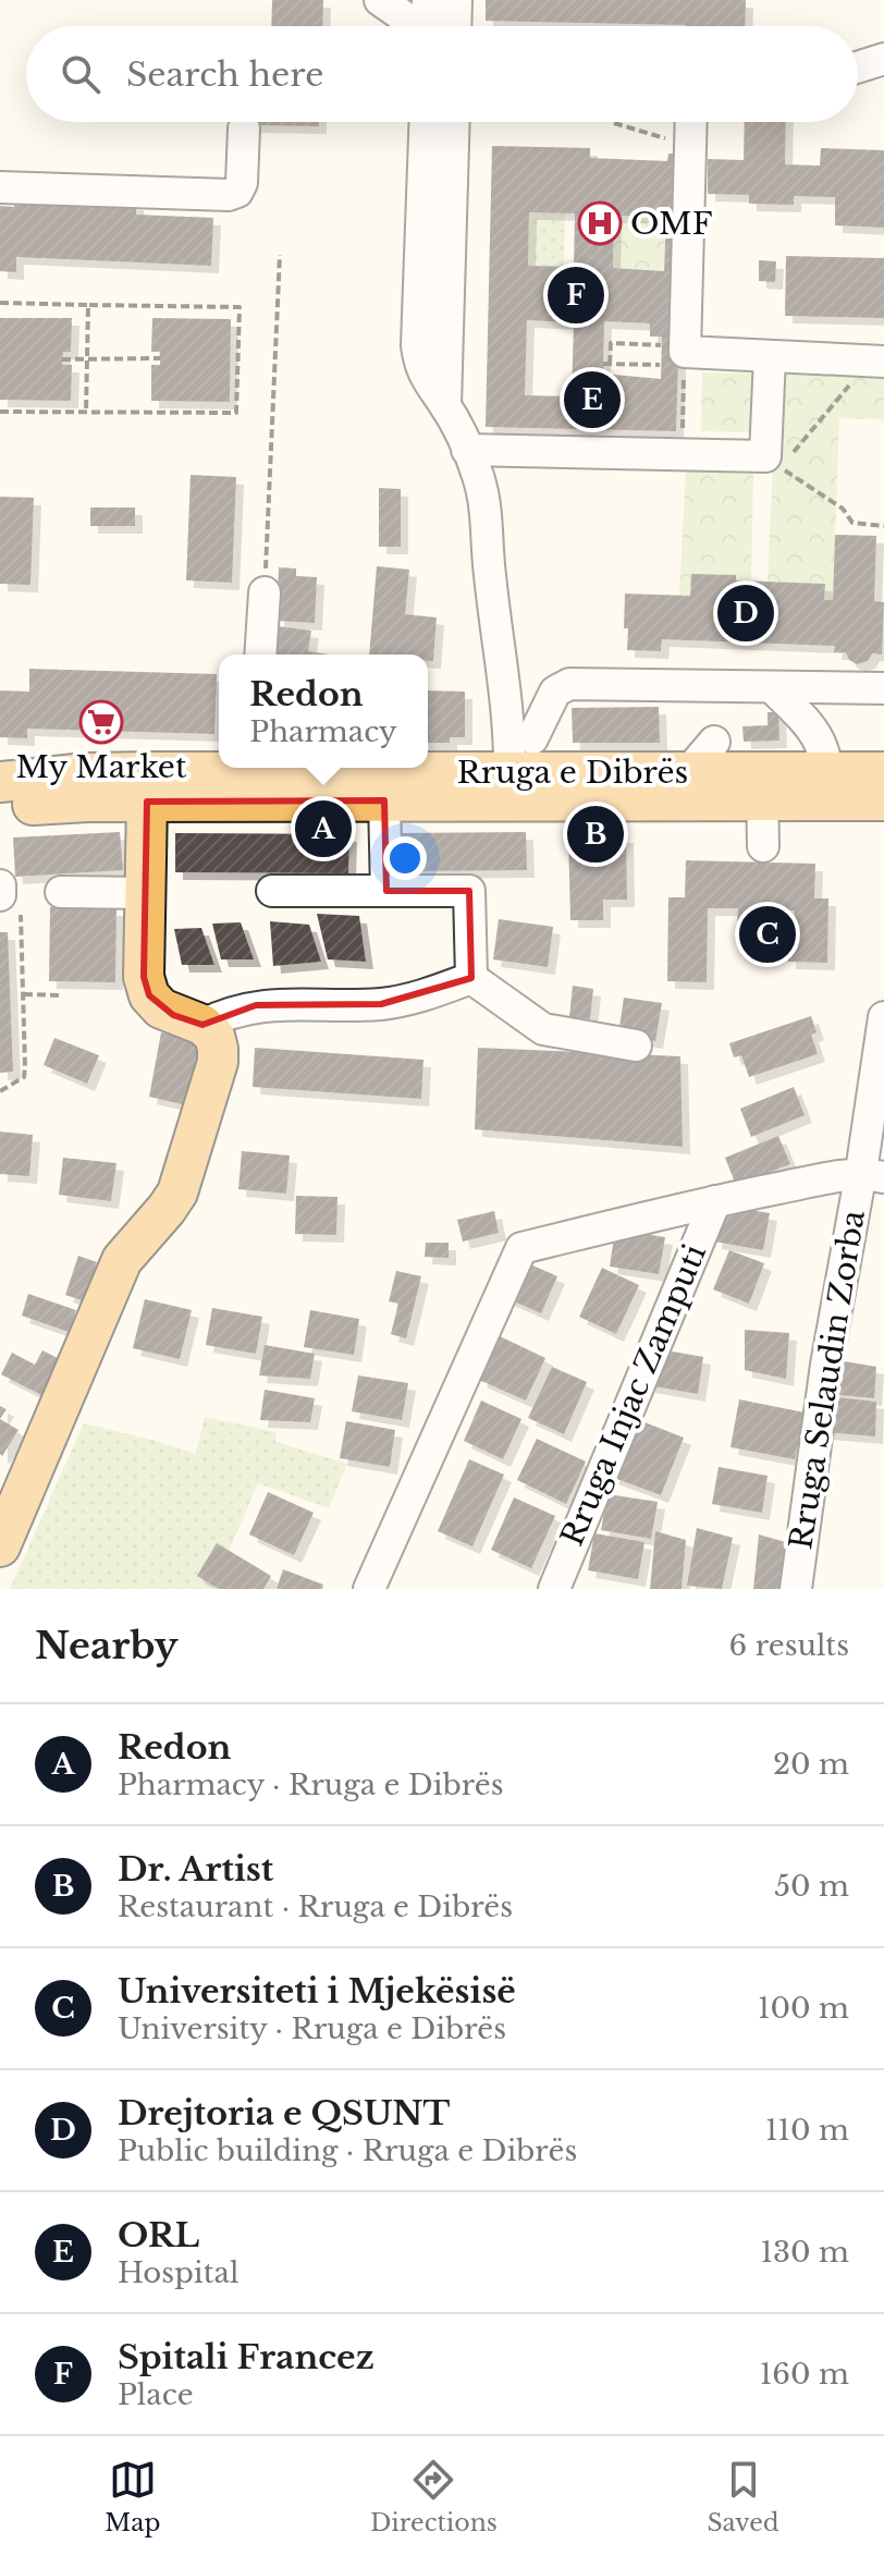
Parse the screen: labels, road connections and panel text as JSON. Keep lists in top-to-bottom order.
{
  "streets": {
    "main road": ["Rruga e Dibrës"],
    "street": ["Rruga Selaudin Zorba", "Rruga Injac Zamputi"]
  },
  "places": {
    "hospital": ["OMF"],
    "supermarket": ["My Market"]
  },
  "page": {
    "search": "Search here",
    "pins": [
      "F",
      "E",
      "D",
      "A",
      "B",
      "C"
    ],
    "popup": ["Redon", "Pharmacy"],
    "heading": ["Nearby", "6 results"],
    "list": [
      {
        "mark": "A",
        "name": "Redon",
        "note": "Pharmacy · Rruga e Dibrës",
        "value": "20 m"
      },
      {
        "mark": "B",
        "name": "Dr. Artist",
        "note": "Restaurant · Rruga e Dibrës",
        "value": "50 m"
      },
      {
        "mark": "C",
        "name": "Universiteti i Mjekësisë",
        "note": "University · Rruga e Dibrës",
        "value": "100 m"
      },
      {
        "mark": "D",
        "name": "Drejtoria e QSUNT",
        "note": "Public building · Rruga e Dibrës",
        "value": "110 m"
      },
      {
        "mark": "E",
        "name": "ORL",
        "note": "Hospital",
        "value": "130 m"
      },
      {
        "mark": "F",
        "name": "Spitali Francez",
        "note": "Place",
        "value": "160 m"
      }
    ],
    "nav": ["Map", "Directions", "Saved"]
  }
}
